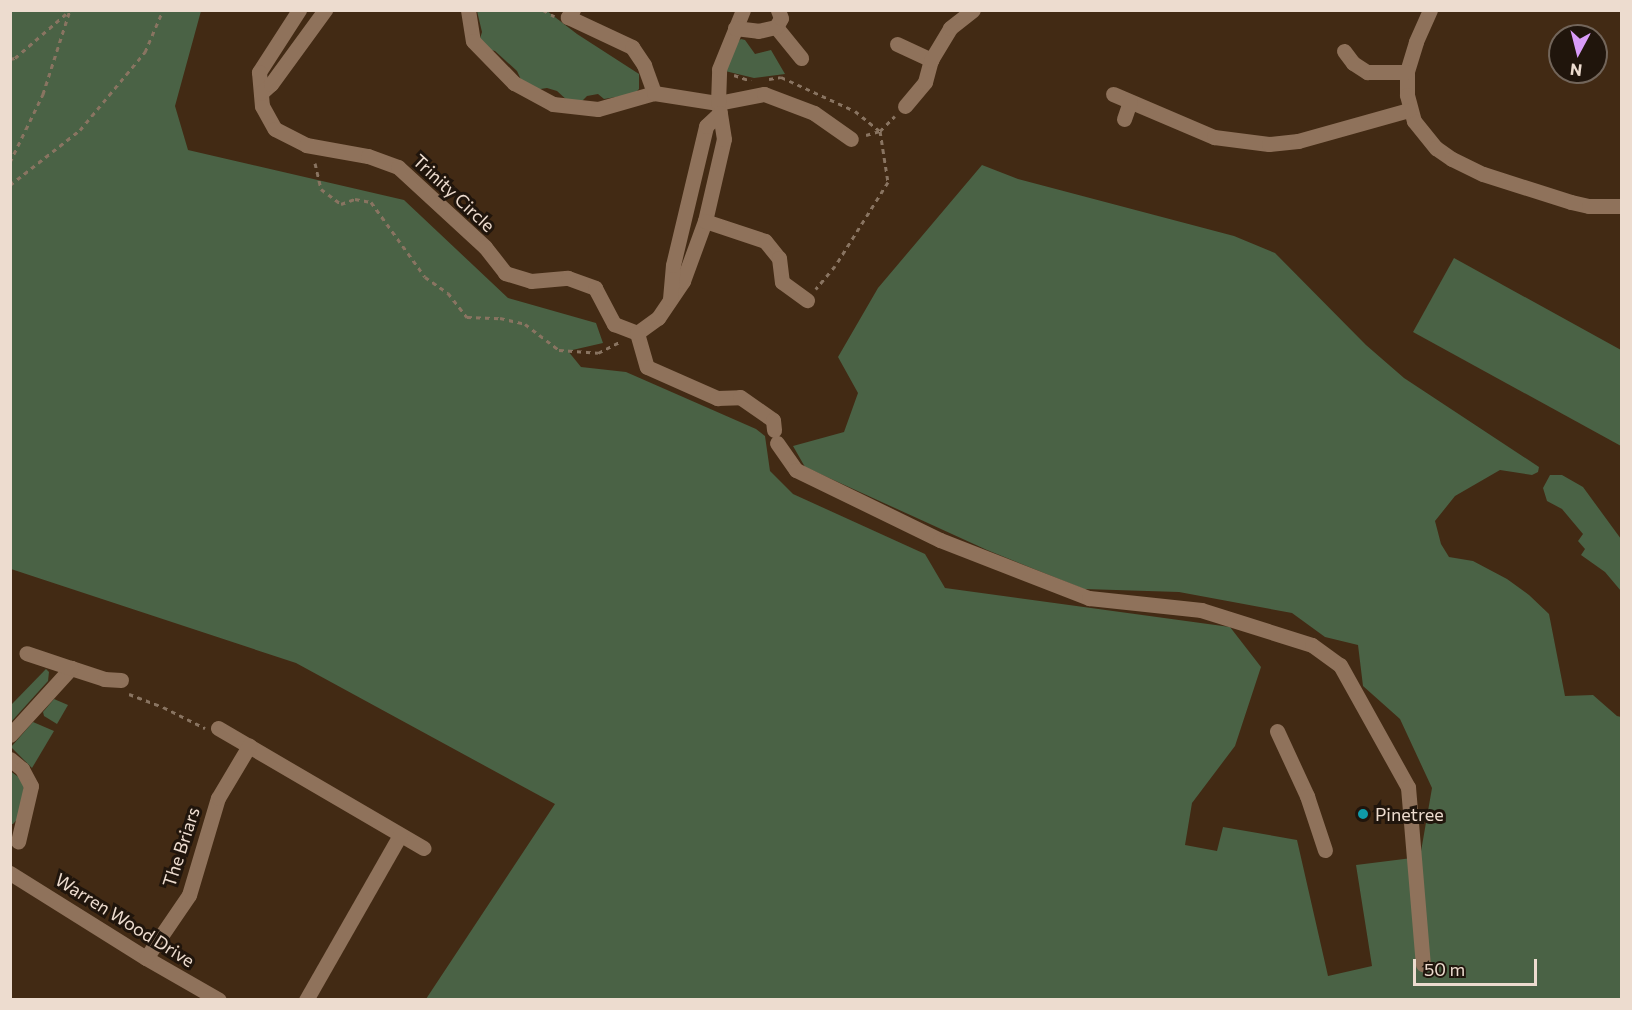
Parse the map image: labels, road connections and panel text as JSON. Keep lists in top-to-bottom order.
{
  "streets": {
    "street": ["Trinity Circle", "The Briars", "Warren Wood Drive"]
  },
  "crossings": [
    ["The Briars", "Warren Wood Drive"]
  ],
  "places": ["Pinetree"],
  "scale_bar": "50 m",
  "north": "bottom"
}
